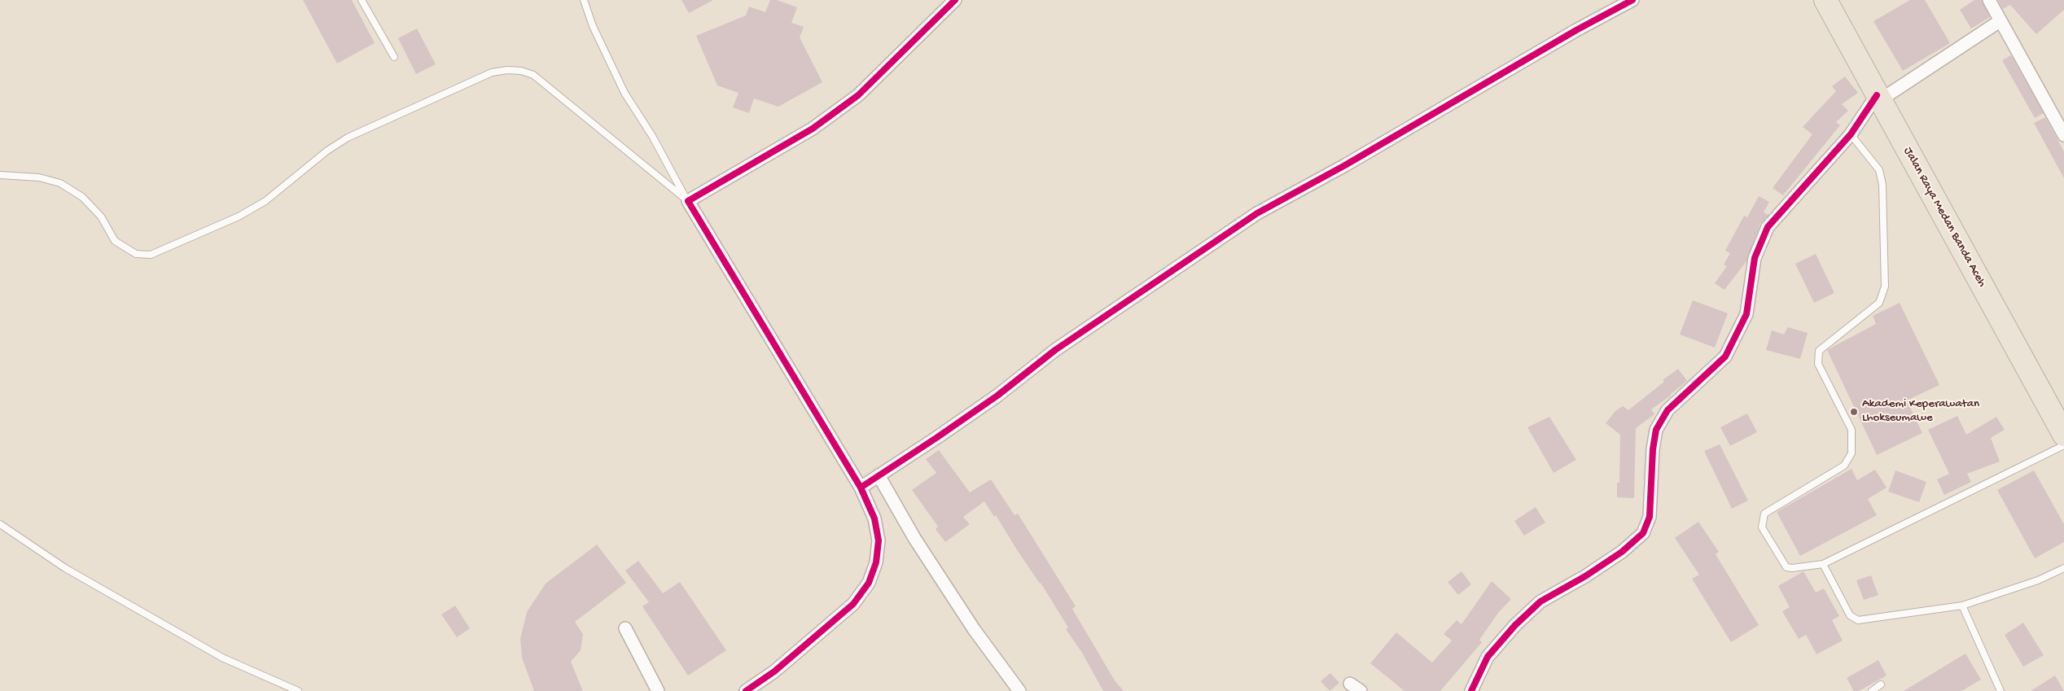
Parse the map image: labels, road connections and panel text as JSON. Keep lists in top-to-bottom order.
{
  "streets": {
    "highway": ["Jalan Raya Medan Banda Aceh"]
  },
  "places": ["Akademi Keperawatan Lhokseumawe"]
}
